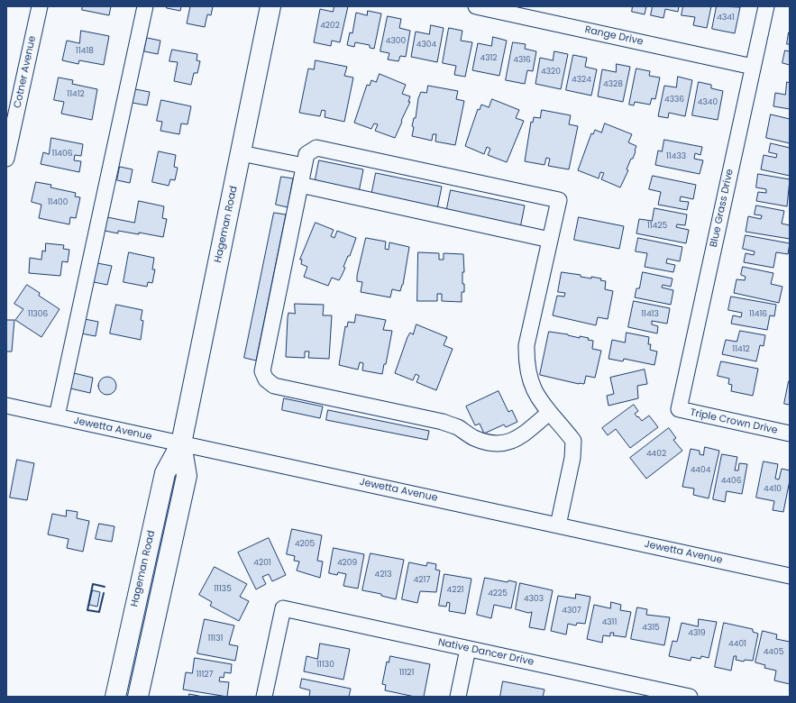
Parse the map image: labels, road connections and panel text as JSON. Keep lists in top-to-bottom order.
{
  "streets": {
    "main road": ["Hageman Road"],
    "street": [
      "Range Drive",
      "Cotner Avenue",
      "Blue Grass Drive",
      "Triple Crown Drive",
      "Jewetta Avenue",
      "Native Dancer Drive"
    ]
  },
  "crossings": [
    ["Range Drive", "Blue Grass Drive"],
    ["Blue Grass Drive", "Triple Crown Drive"],
    ["Hageman Road", "Jewetta Avenue"]
  ],
  "house_numbers": [
    "4341",
    "4202",
    "4300",
    "4304",
    "11418",
    "4312",
    "4316",
    "4320",
    "4324",
    "4328",
    "11412",
    "4336",
    "4340",
    "11406",
    "11433",
    "11400",
    "11425",
    "11306",
    "11413",
    "11416",
    "11412",
    "4402",
    "4404",
    "4406",
    "4410",
    "4205",
    "4201",
    "4209",
    "4213",
    "4217",
    "11135",
    "4221",
    "4225",
    "4303",
    "4307",
    "4311",
    "4315",
    "4319",
    "11131",
    "4401",
    "4405",
    "11130",
    "11121",
    "11127"
  ]
}
